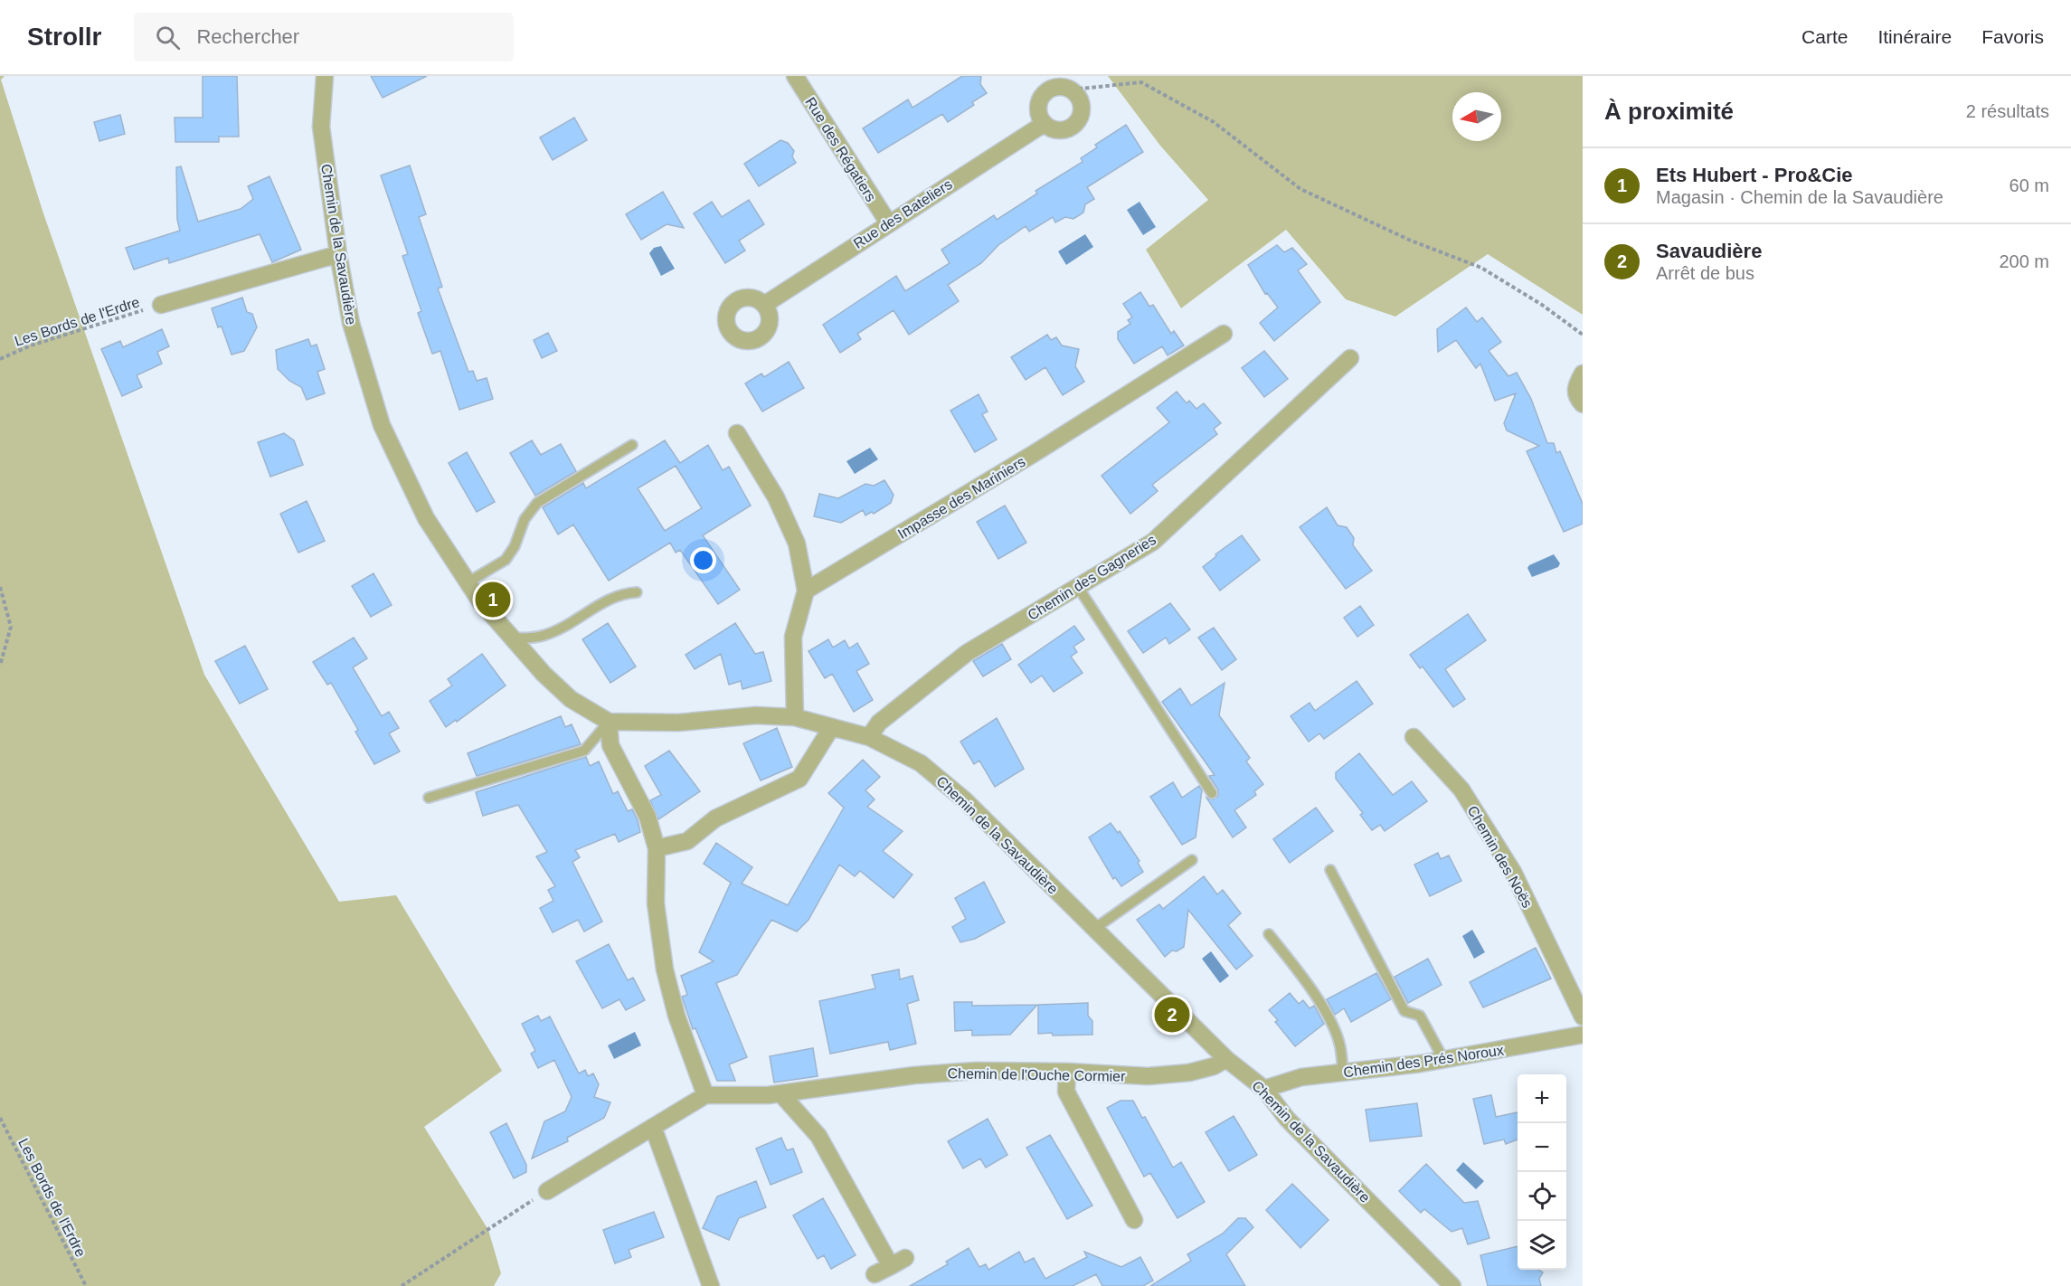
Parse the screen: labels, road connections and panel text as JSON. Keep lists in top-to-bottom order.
{
  "streets": {
    "street": [
      "Rue des Régatiers",
      "Rue des Bateliers",
      "Chemin de la Savaudière",
      "Impasse des Mariniers",
      "Chemin des Gagneries",
      "Chemin des Noës",
      "Chemin des Prés Noroux",
      "Chemin de l'Ouche Cormier"
    ],
    "path": ["Les Bords de l'Erdre"]
  },
  "crossings": [
    ["Rue des Régatiers", "Rue des Bateliers"],
    ["Chemin de la Savaudière", "Chemin des Gagneries"],
    ["Chemin de la Savaudière", "Chemin des Prés Noroux"],
    ["Chemin de la Savaudière", "Chemin de l'Ouche Cormier"]
  ],
  "north": "left",
  "page": {
    "header": "Strollr",
    "search": "Rechercher",
    "nav": ["Carte", "Itinéraire", "Favoris"],
    "heading": ["À proximité", "2 résultats"],
    "list": [
      {
        "mark": "1",
        "name": "Ets Hubert - Pro&Cie",
        "note": "Magasin · Chemin de la Savaudière",
        "value": "60 m"
      },
      {
        "mark": "2",
        "name": "Savaudière",
        "note": "Arrêt de bus",
        "value": "200 m"
      }
    ],
    "pins": ["1", "2"],
    "map_buttons": ["+", "−"]
  }
}
